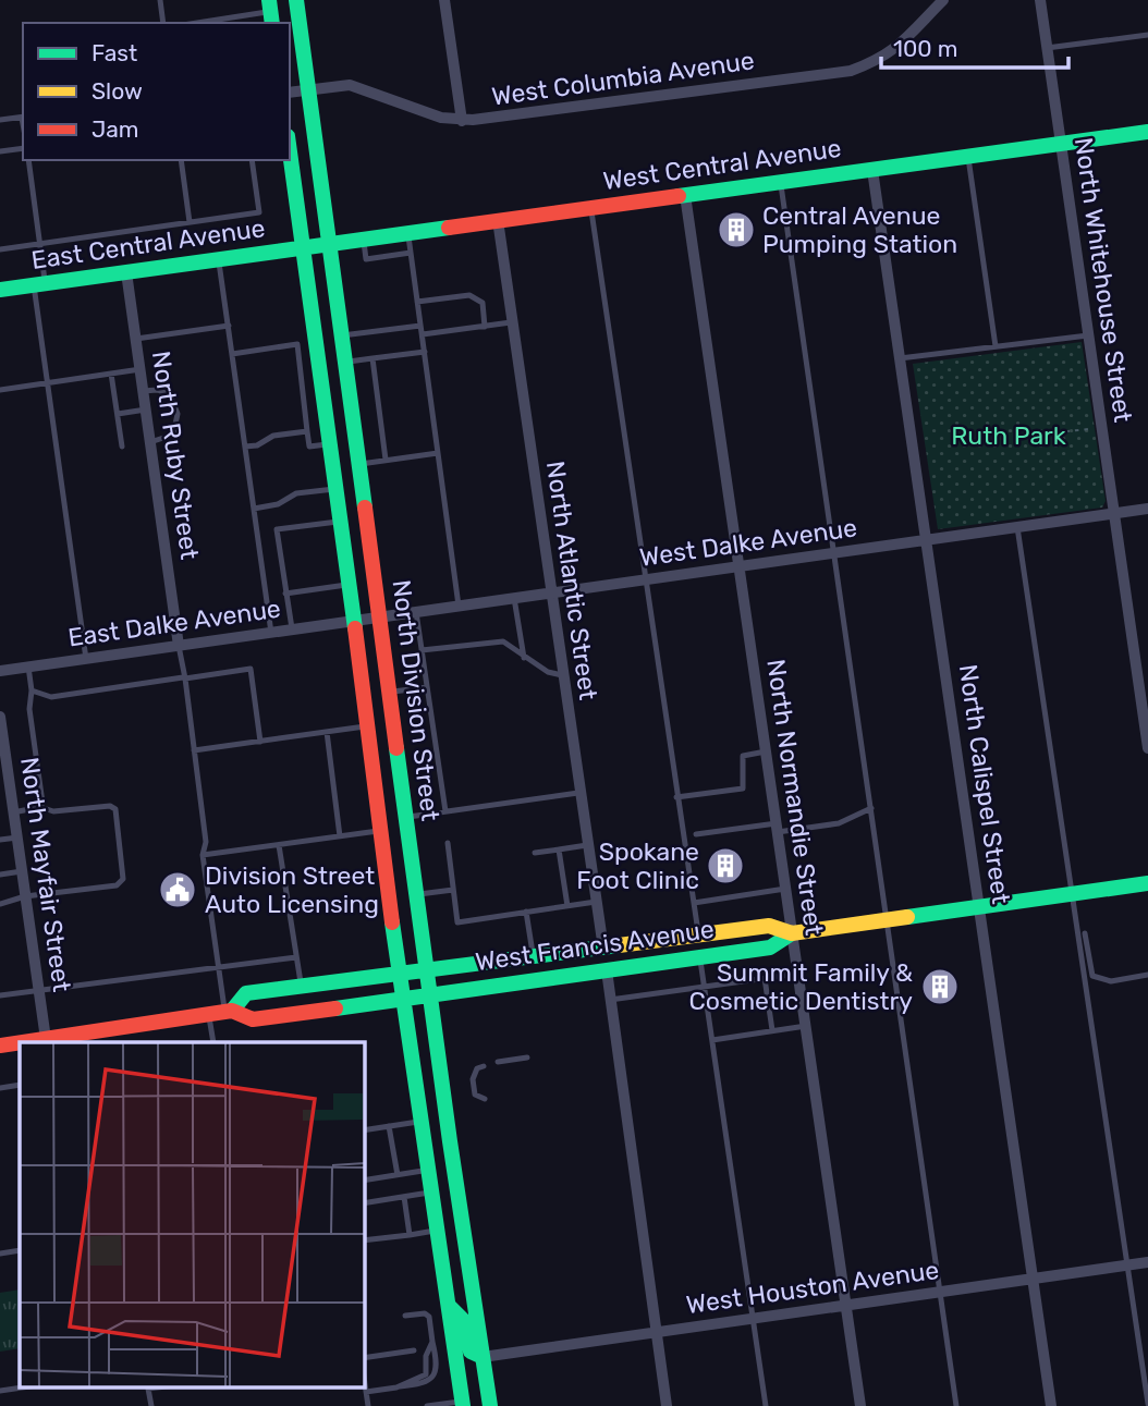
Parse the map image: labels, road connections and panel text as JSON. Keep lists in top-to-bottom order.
{
  "streets": {
    "main road": [
      "West Central Avenue",
      "East Central Avenue",
      "North Division Street",
      "West Francis Avenue"
    ],
    "street": [
      "West Columbia Avenue",
      "North Whitehouse Street",
      "North Ruby Street",
      "West Dalke Avenue",
      "North Atlantic Street",
      "East Dalke Avenue",
      "North Calispel Street",
      "North Normandie Street",
      "North Mayfair Street",
      "West Houston Avenue"
    ]
  },
  "crossings": [
    ["West Columbia Avenue", "North Division Street"],
    ["West Central Avenue", "East Central Avenue"],
    ["West Central Avenue", "North Whitehouse Street"],
    ["West Central Avenue", "North Atlantic Street"],
    ["West Central Avenue", "North Division Street"],
    ["West Central Avenue", "North Calispel Street"],
    ["West Central Avenue", "North Normandie Street"],
    ["East Central Avenue", "North Ruby Street"],
    ["East Central Avenue", "North Division Street"],
    ["North Whitehouse Street", "West Dalke Avenue"],
    ["North Ruby Street", "East Dalke Avenue"],
    ["West Dalke Avenue", "North Atlantic Street"],
    ["West Dalke Avenue", "East Dalke Avenue"],
    ["West Dalke Avenue", "North Division Street"],
    ["West Dalke Avenue", "North Calispel Street"],
    ["West Dalke Avenue", "North Normandie Street"],
    ["North Atlantic Street", "West Francis Avenue"],
    ["East Dalke Avenue", "North Division Street"],
    ["North Division Street", "West Francis Avenue"],
    ["North Division Street", "West Houston Avenue"],
    ["North Calispel Street", "West Francis Avenue"],
    ["North Calispel Street", "West Houston Avenue"],
    ["North Normandie Street", "West Francis Avenue"],
    ["North Normandie Street", "West Houston Avenue"]
  ],
  "parks": ["Ruth Park"],
  "places": {
    "building": ["Central Avenue Pumping Station", "Spokane Foot Clinic", "Summit Family & Cosmetic Dentistry"],
    "public building": ["Division Street Auto Licensing"]
  },
  "legend": ["Fast", "Slow", "Jam"],
  "scale_bar": "100 m"
}
